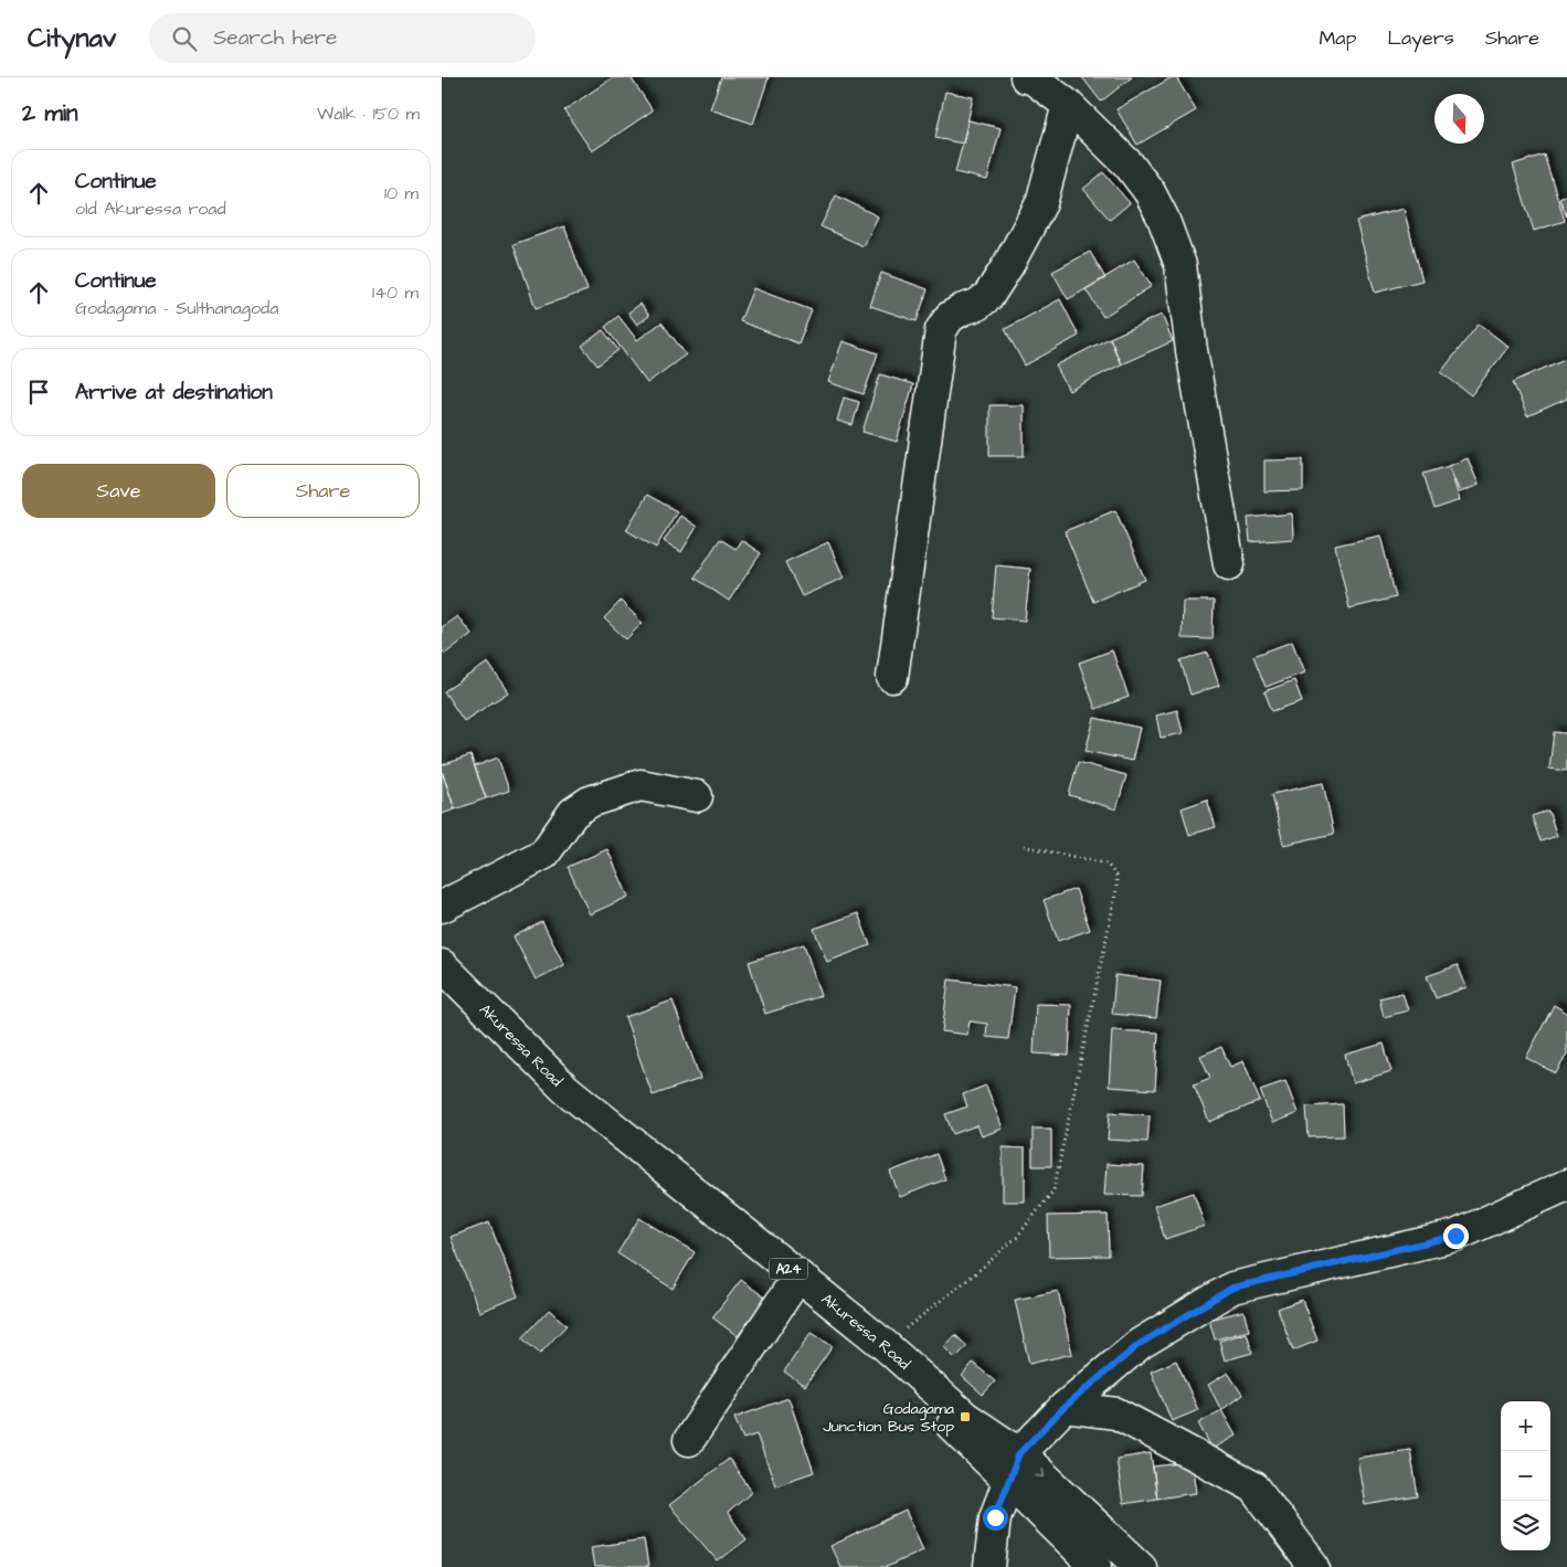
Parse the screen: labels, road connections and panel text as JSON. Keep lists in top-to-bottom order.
{
  "streets": {
    "main road": ["Akuressa Road", "A24"]
  },
  "places": {
    "transit": ["Godagama Junction Bus Stop"]
  },
  "north": "bottom",
  "page": {
    "header": "Citynav",
    "search": "Search here",
    "nav": ["Map", "Layers", "Share"],
    "heading": ["2 min", "Walk · 150 m"],
    "list": [
      ["Continue", "old Akuressa road", "10 m"],
      ["Continue", "Godagama - Sulthanagoda", "140 m"],
      "Arrive at destination"
    ],
    "buttons": ["Save", "Share"],
    "map_buttons": ["+", "−"]
  }
}
